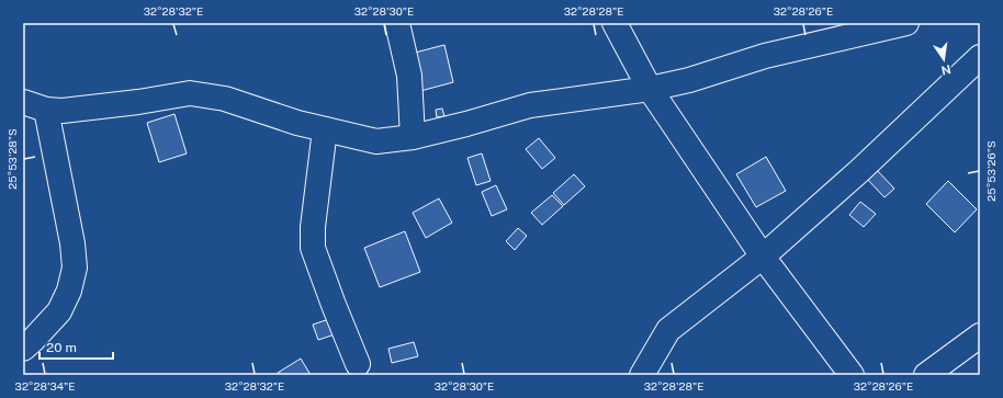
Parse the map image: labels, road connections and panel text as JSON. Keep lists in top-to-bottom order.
{
  "scale_bar": "20 m",
  "north": "bottom",
  "coordinates": [
    "32°28'32\"E",
    "32°28'30\"E",
    "32°28'28\"E",
    "32°28'26\"E",
    "25°53'28\"S",
    "25°53'26\"S",
    "32°28'34\"E"
  ]
}
